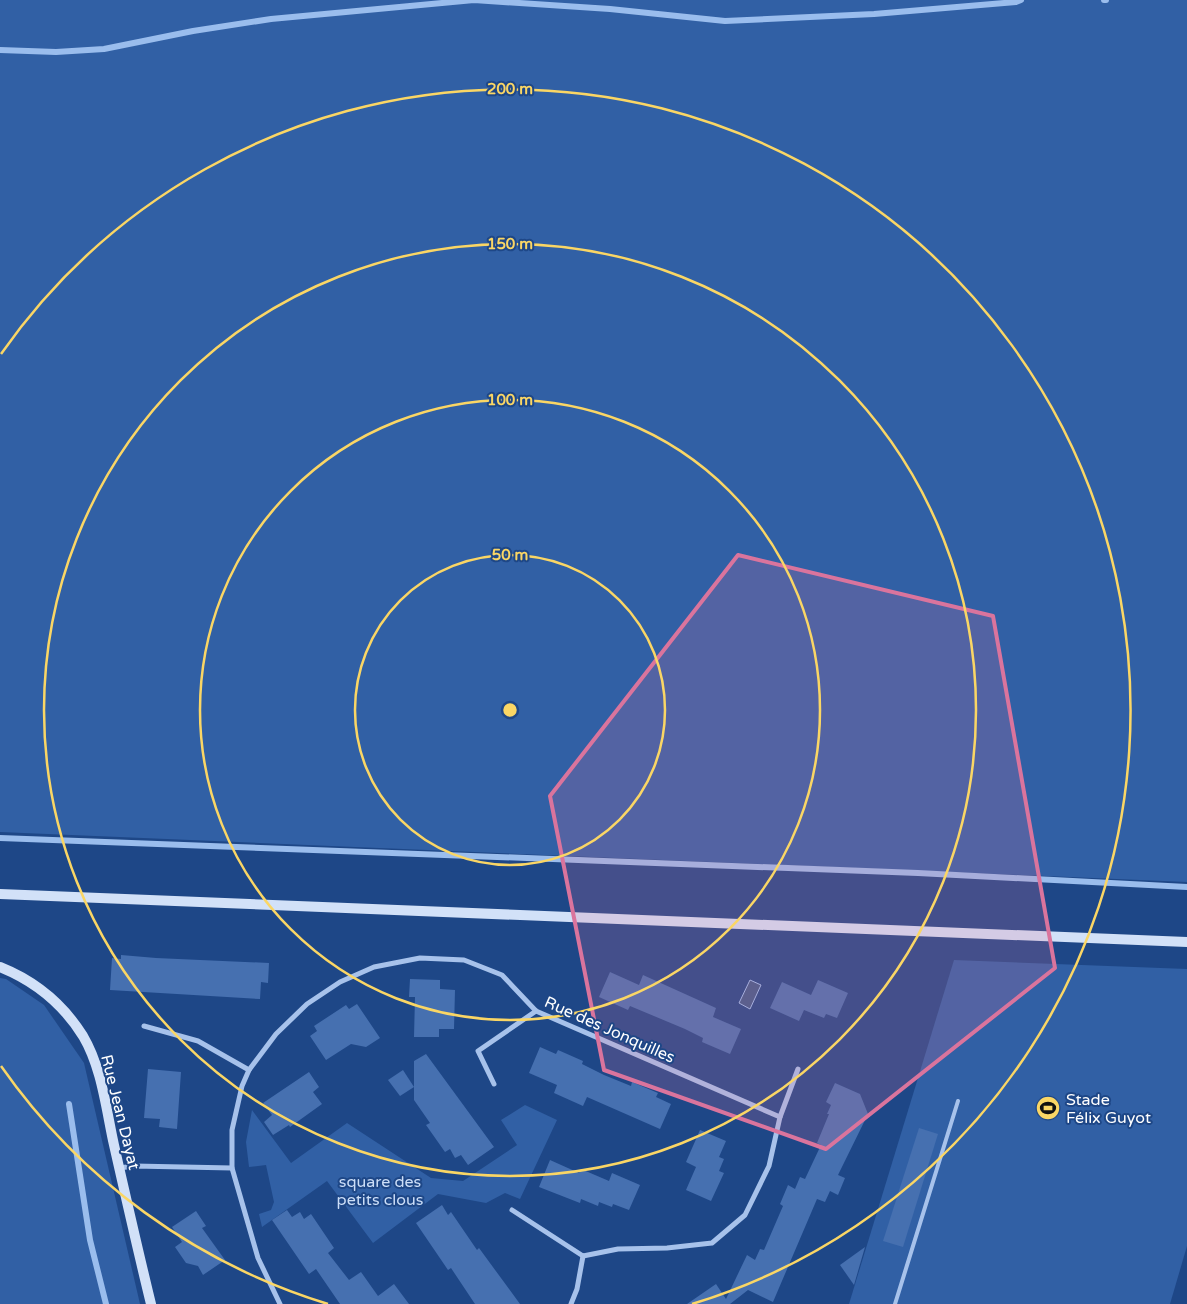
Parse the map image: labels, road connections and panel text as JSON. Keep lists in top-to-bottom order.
{
  "streets": {
    "main road": ["Rue Jean Dayat"],
    "street": ["Rue des Jonquilles"]
  },
  "parks": ["square des petits clous"],
  "places": {
    "sports": ["Stade Félix Guyot"]
  },
  "rings": [
    "200 m",
    "150 m",
    "100 m",
    "50 m"
  ]
}
